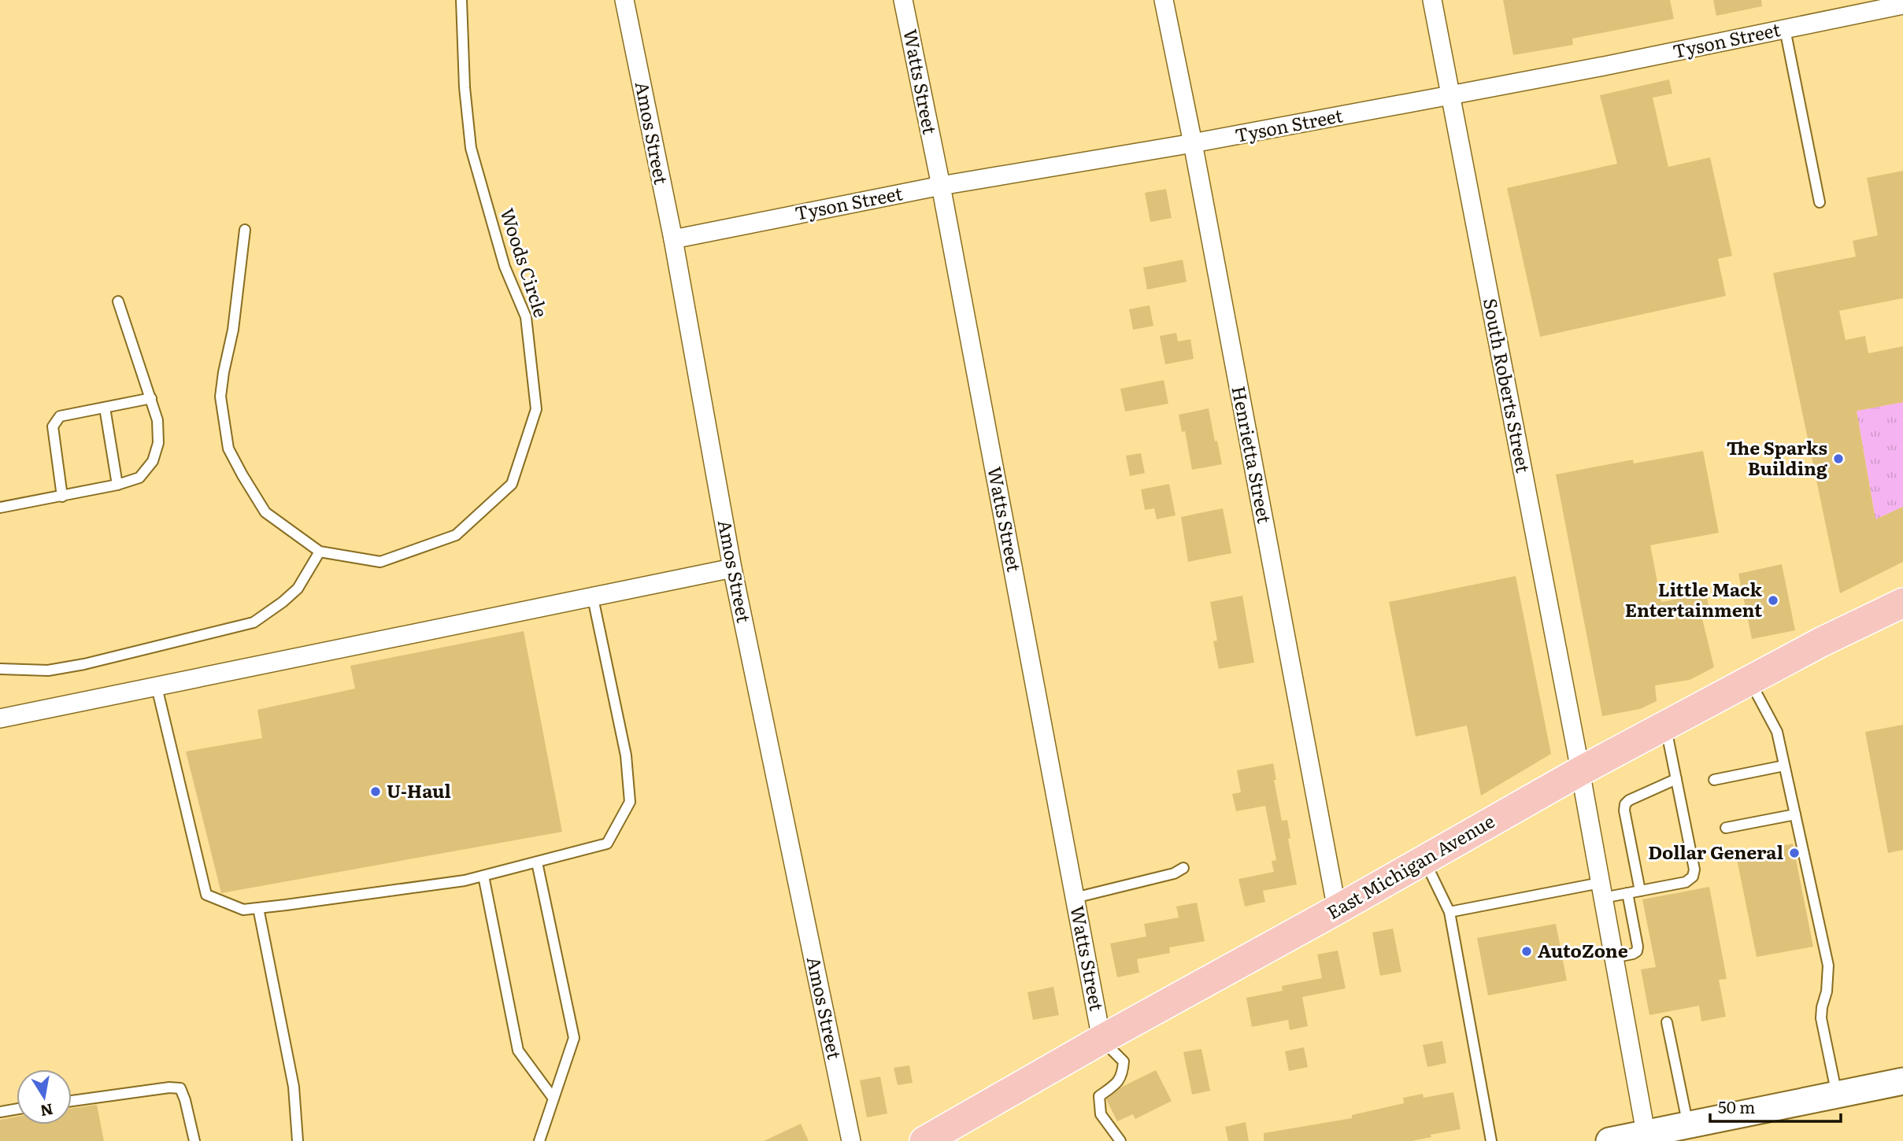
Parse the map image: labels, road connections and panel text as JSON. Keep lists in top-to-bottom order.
{
  "streets": {
    "main road": ["East Michigan Avenue"],
    "street": [
      "Tyson Street",
      "Watts Street",
      "Amos Street",
      "South Roberts Street",
      "Henrietta Street"
    ],
    "lane": ["Woods Circle"]
  },
  "crossings": [
    ["Tyson Street", "Watts Street"],
    ["Tyson Street", "Amos Street"],
    ["Tyson Street", "South Roberts Street"],
    ["Tyson Street", "Henrietta Street"],
    ["Watts Street", "East Michigan Avenue"],
    ["South Roberts Street", "East Michigan Avenue"],
    ["Henrietta Street", "East Michigan Avenue"]
  ],
  "places": [
    "The Sparks Building",
    "Little Mack Entertainment",
    "U-Haul",
    "Dollar General",
    "AutoZone"
  ],
  "scale_bar": "50 m",
  "north": "bottom"
}
